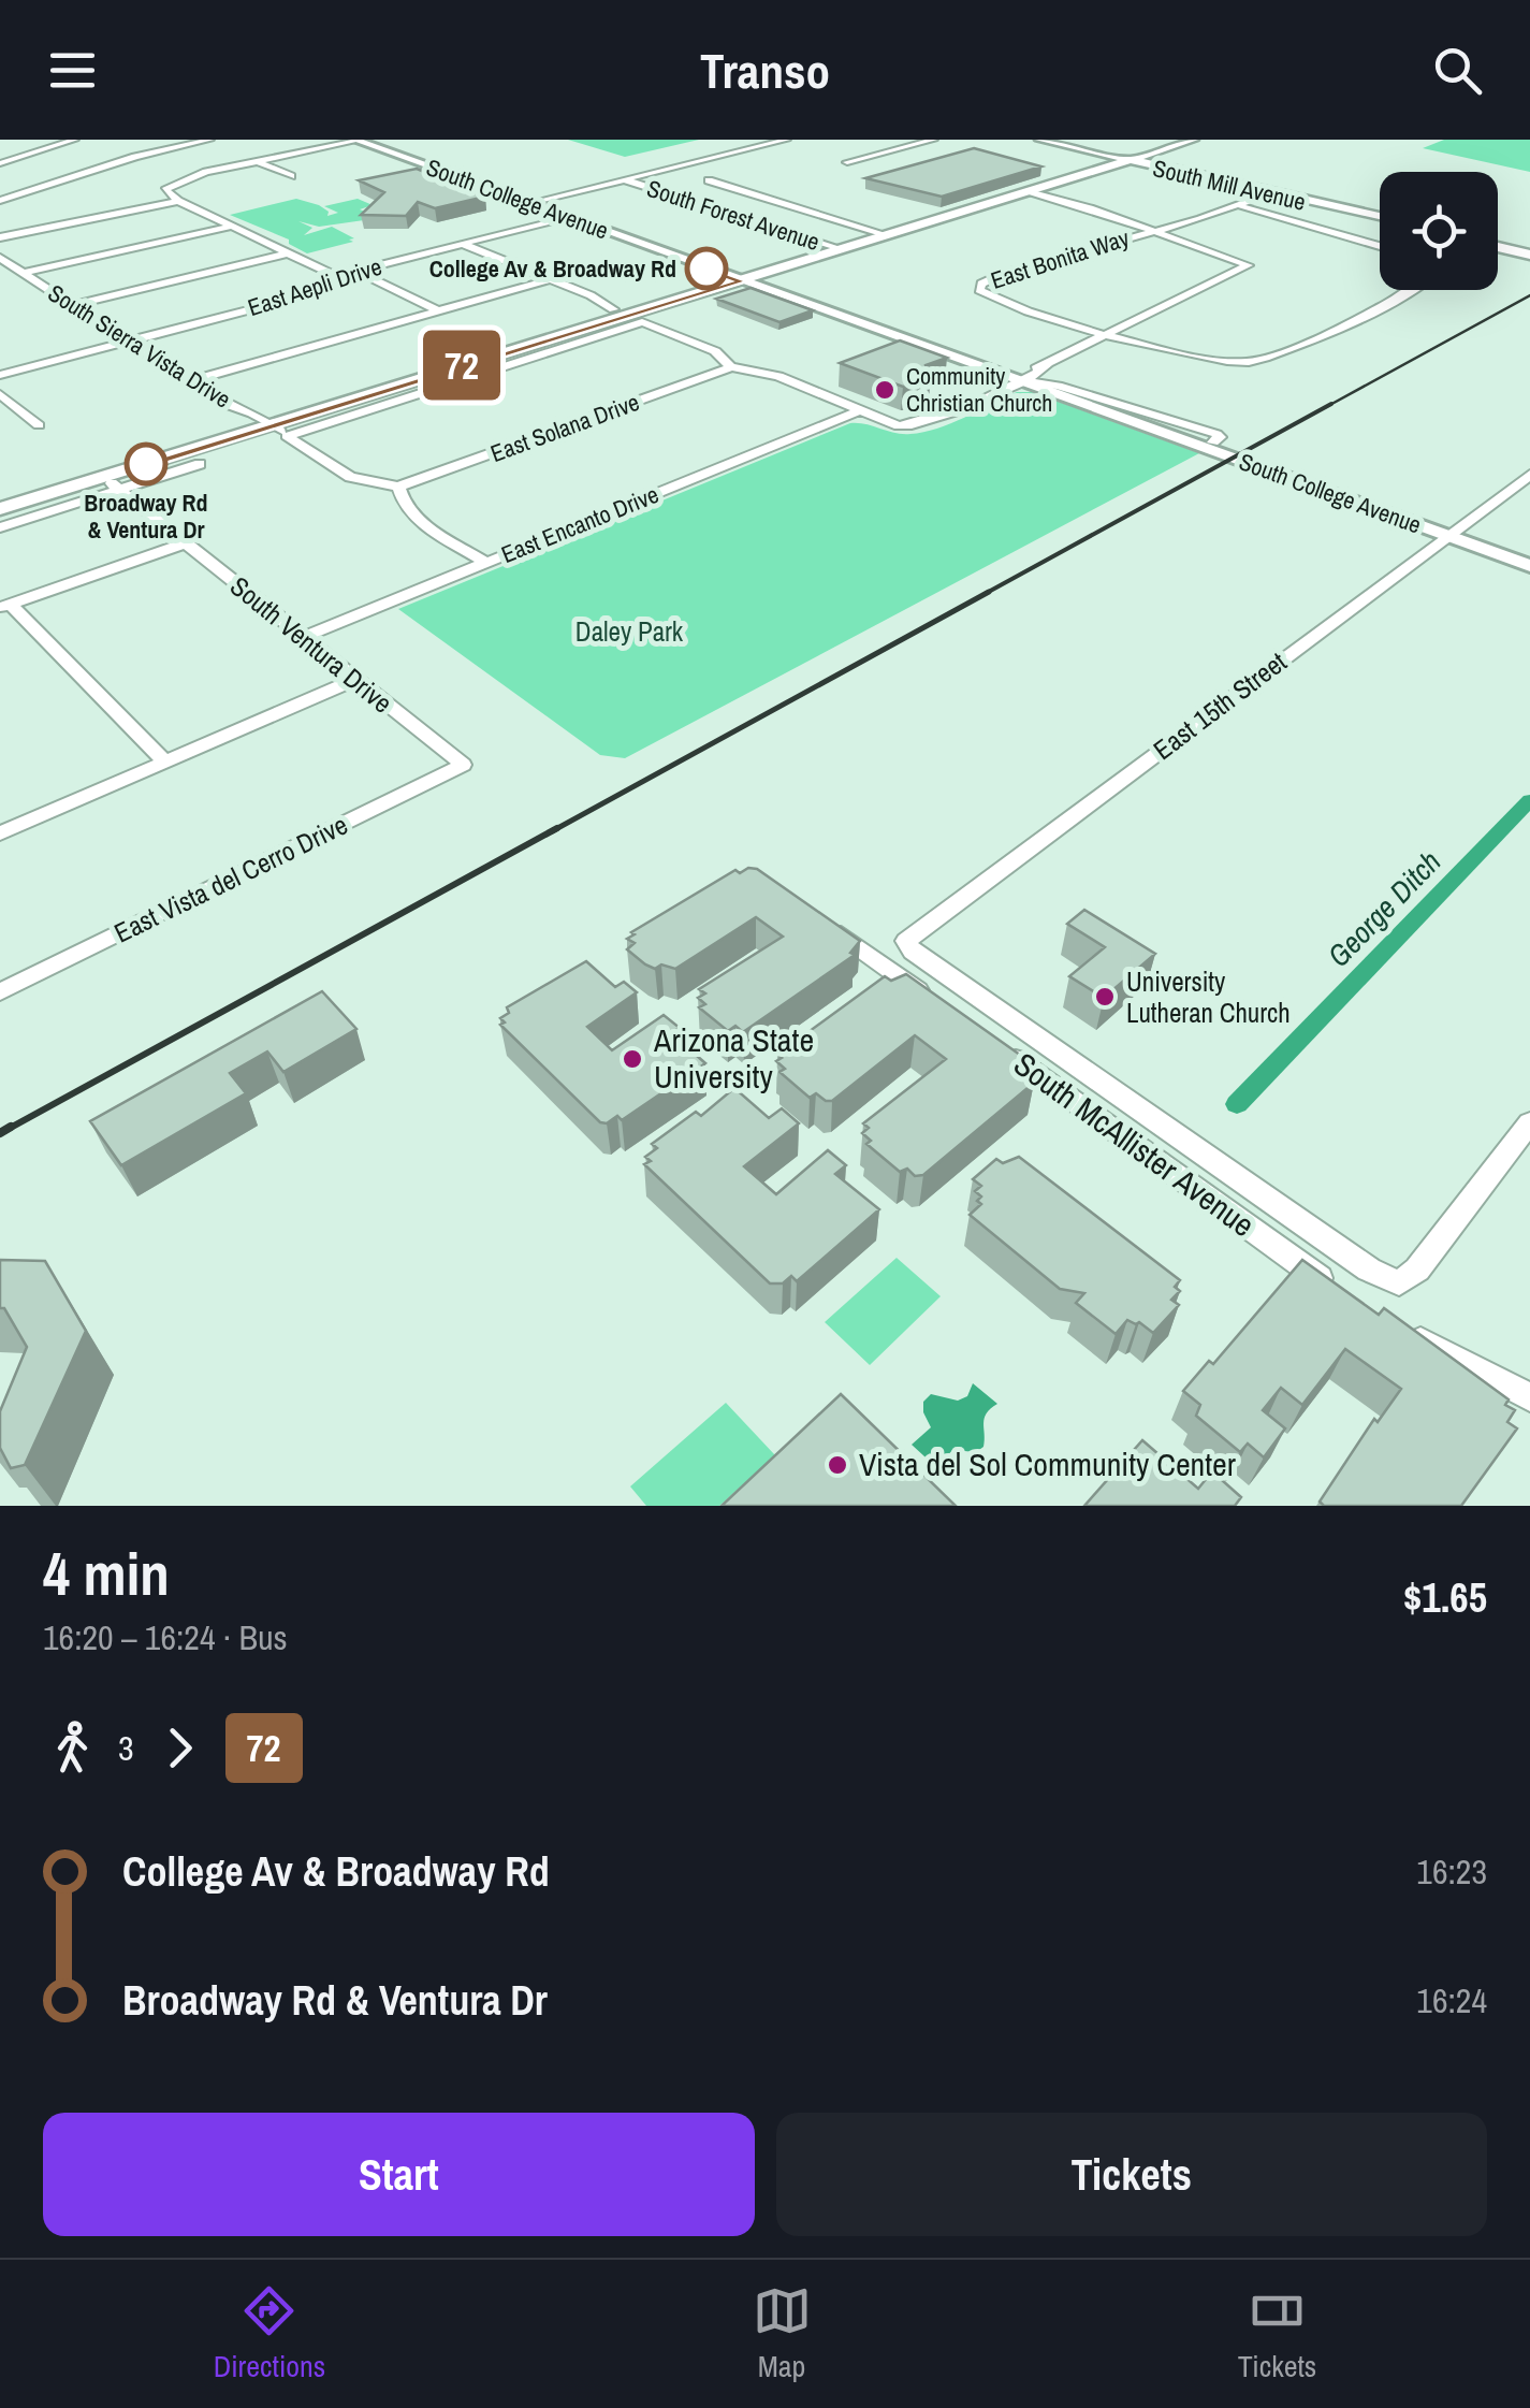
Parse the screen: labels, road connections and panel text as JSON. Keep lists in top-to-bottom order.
{
  "streets": {
    "main road": ["South Mill Avenue"],
    "street": [
      "South College Avenue",
      "South Forest Avenue",
      "East Bonita Way",
      "East Aepli Drive",
      "South Sierra Vista Drive",
      "East Solana Drive",
      "East Encanto Drive",
      "South Ventura Drive",
      "East 15th Street",
      "East Vista del Cerro Drive",
      "South McAllister Avenue"
    ]
  },
  "crossings": [
    ["South Mill Avenue", "East Bonita Way"],
    ["South College Avenue", "East Aepli Drive"],
    ["South College Avenue", "East 15th Street"],
    ["East Aepli Drive", "South Sierra Vista Drive"],
    ["South Sierra Vista Drive", "East Solana Drive"],
    ["East Encanto Drive", "South Ventura Drive"],
    ["South Ventura Drive", "East Vista del Cerro Drive"],
    ["East 15th Street", "South McAllister Avenue"]
  ],
  "water": ["George Ditch"],
  "parks": ["Daley Park"],
  "places": [
    "College Av & Broadway Rd",
    "Community Christian Church",
    "Broadway Rd & Ventura Dr",
    "University Lutheran Church",
    "Arizona State University",
    "Vista del Sol Community Center"
  ],
  "lines": ["bus line 72"],
  "page": {
    "header": "Transo",
    "on_map": "72",
    "heading": ["4 min", "16:20 – 16:24 · Bus", "$1.65"],
    "legs": ["3", "72"],
    "list": [
      {
        "name": "College Av & Broadway Rd",
        "value": "16:23"
      },
      {
        "name": "Broadway Rd & Ventura Dr",
        "value": "16:24"
      }
    ],
    "buttons": ["Start", "Tickets"],
    "tabs": ["Directions", "Map", "Tickets"]
  }
}
